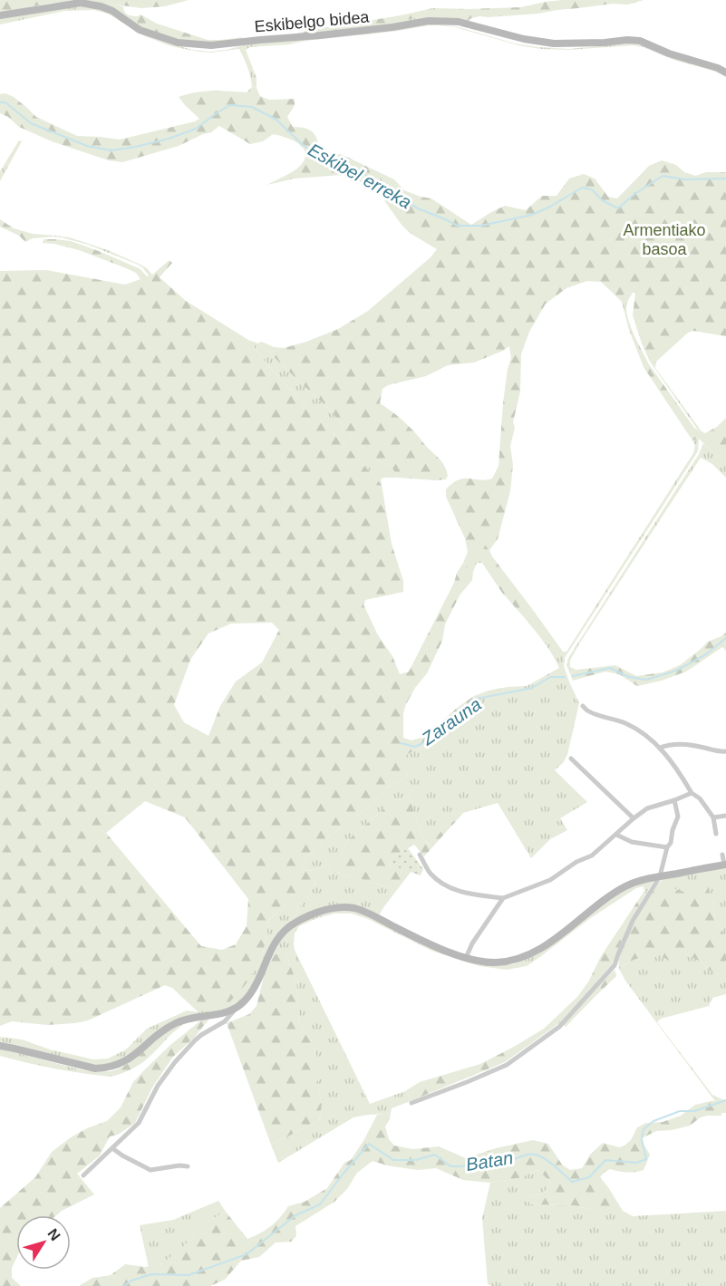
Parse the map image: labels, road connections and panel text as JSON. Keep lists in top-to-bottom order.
{
  "streets": {
    "street": ["Eskibelgo bidea"]
  },
  "water": ["Eskibel erreka", "Zarauna", "Batan"],
  "parks": ["Armentiako basoa"],
  "north": "top right"
}
